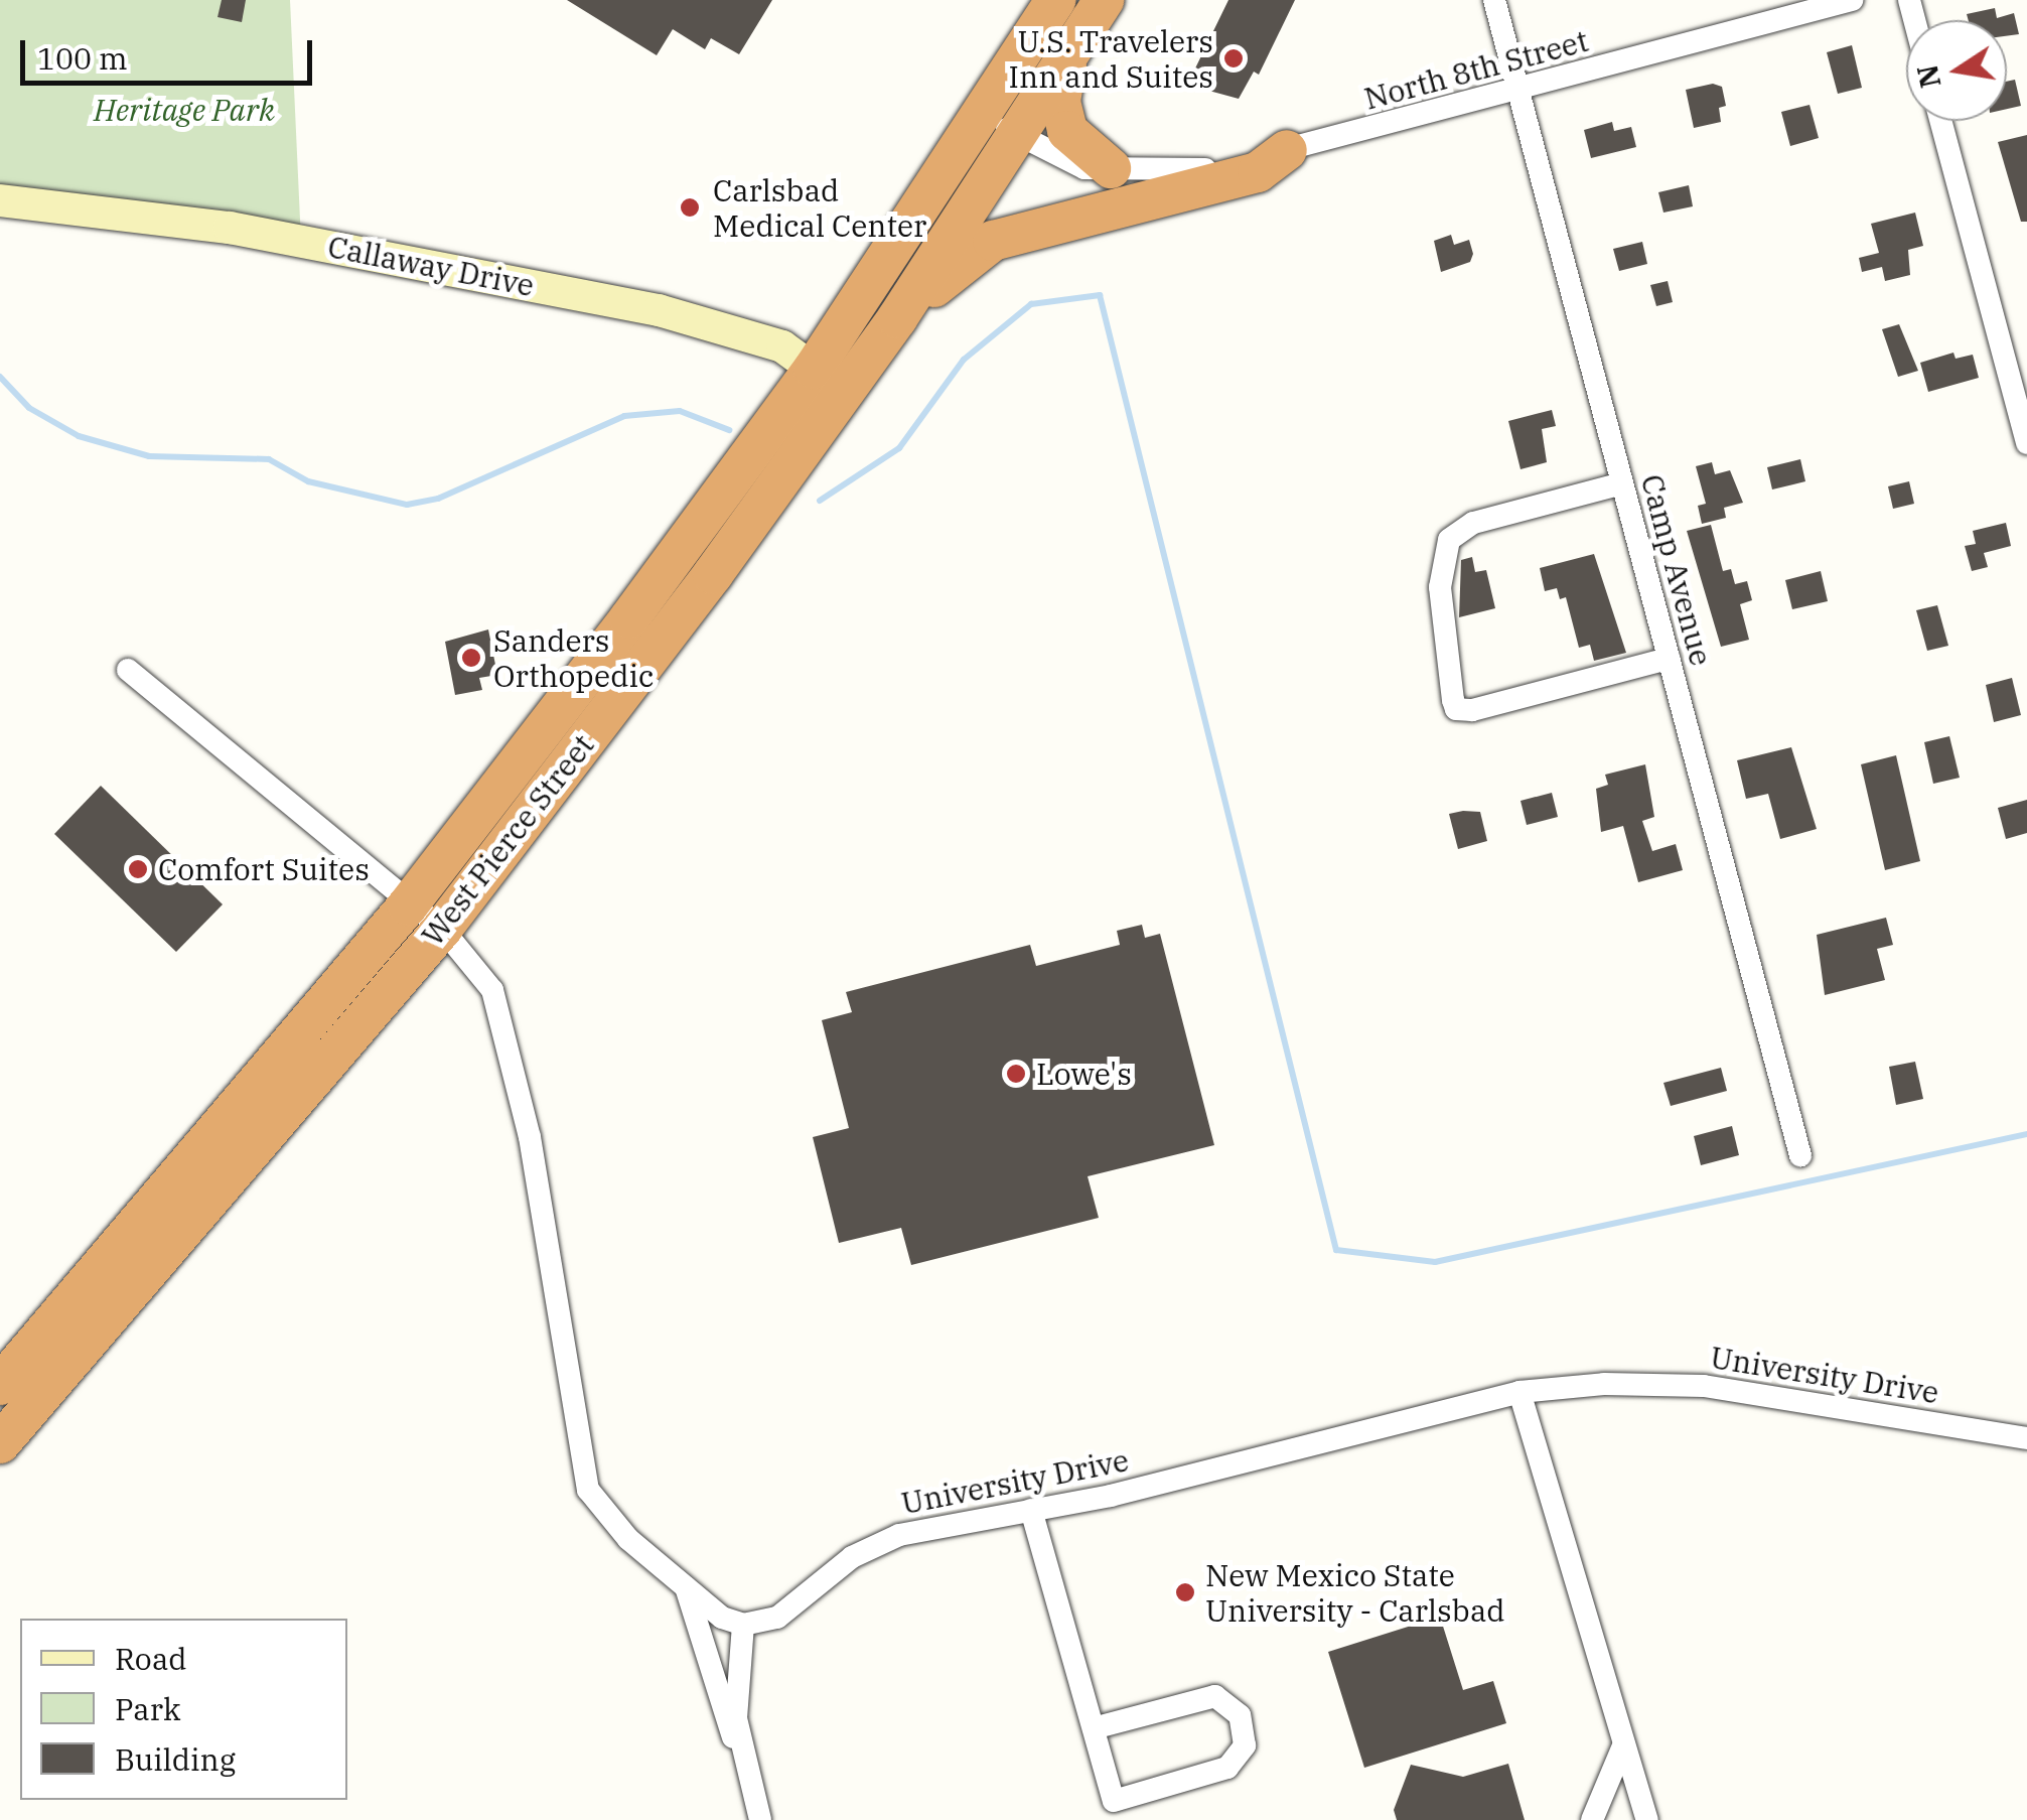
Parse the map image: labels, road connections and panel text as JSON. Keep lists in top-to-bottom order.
{
  "streets": {
    "highway": ["West Pierce Street"],
    "street": [
      "North 8th Street",
      "Callaway Drive",
      "Camp Avenue",
      "University Drive"
    ]
  },
  "crossings": [
    ["North 8th Street", "Camp Avenue"],
    ["North 8th Street", "West Pierce Street"],
    ["Callaway Drive", "West Pierce Street"]
  ],
  "parks": ["Heritage Park"],
  "places": [
    "U.S. Travelers Inn and Suites",
    "Carlsbad Medical Center",
    "Sanders Orthopedic",
    "Comfort Suites",
    "Lowe's",
    "New Mexico State University - Carlsbad"
  ],
  "legend": ["Road", "Park", "Building"],
  "scale_bar": "100 m",
  "north": "left"
}
